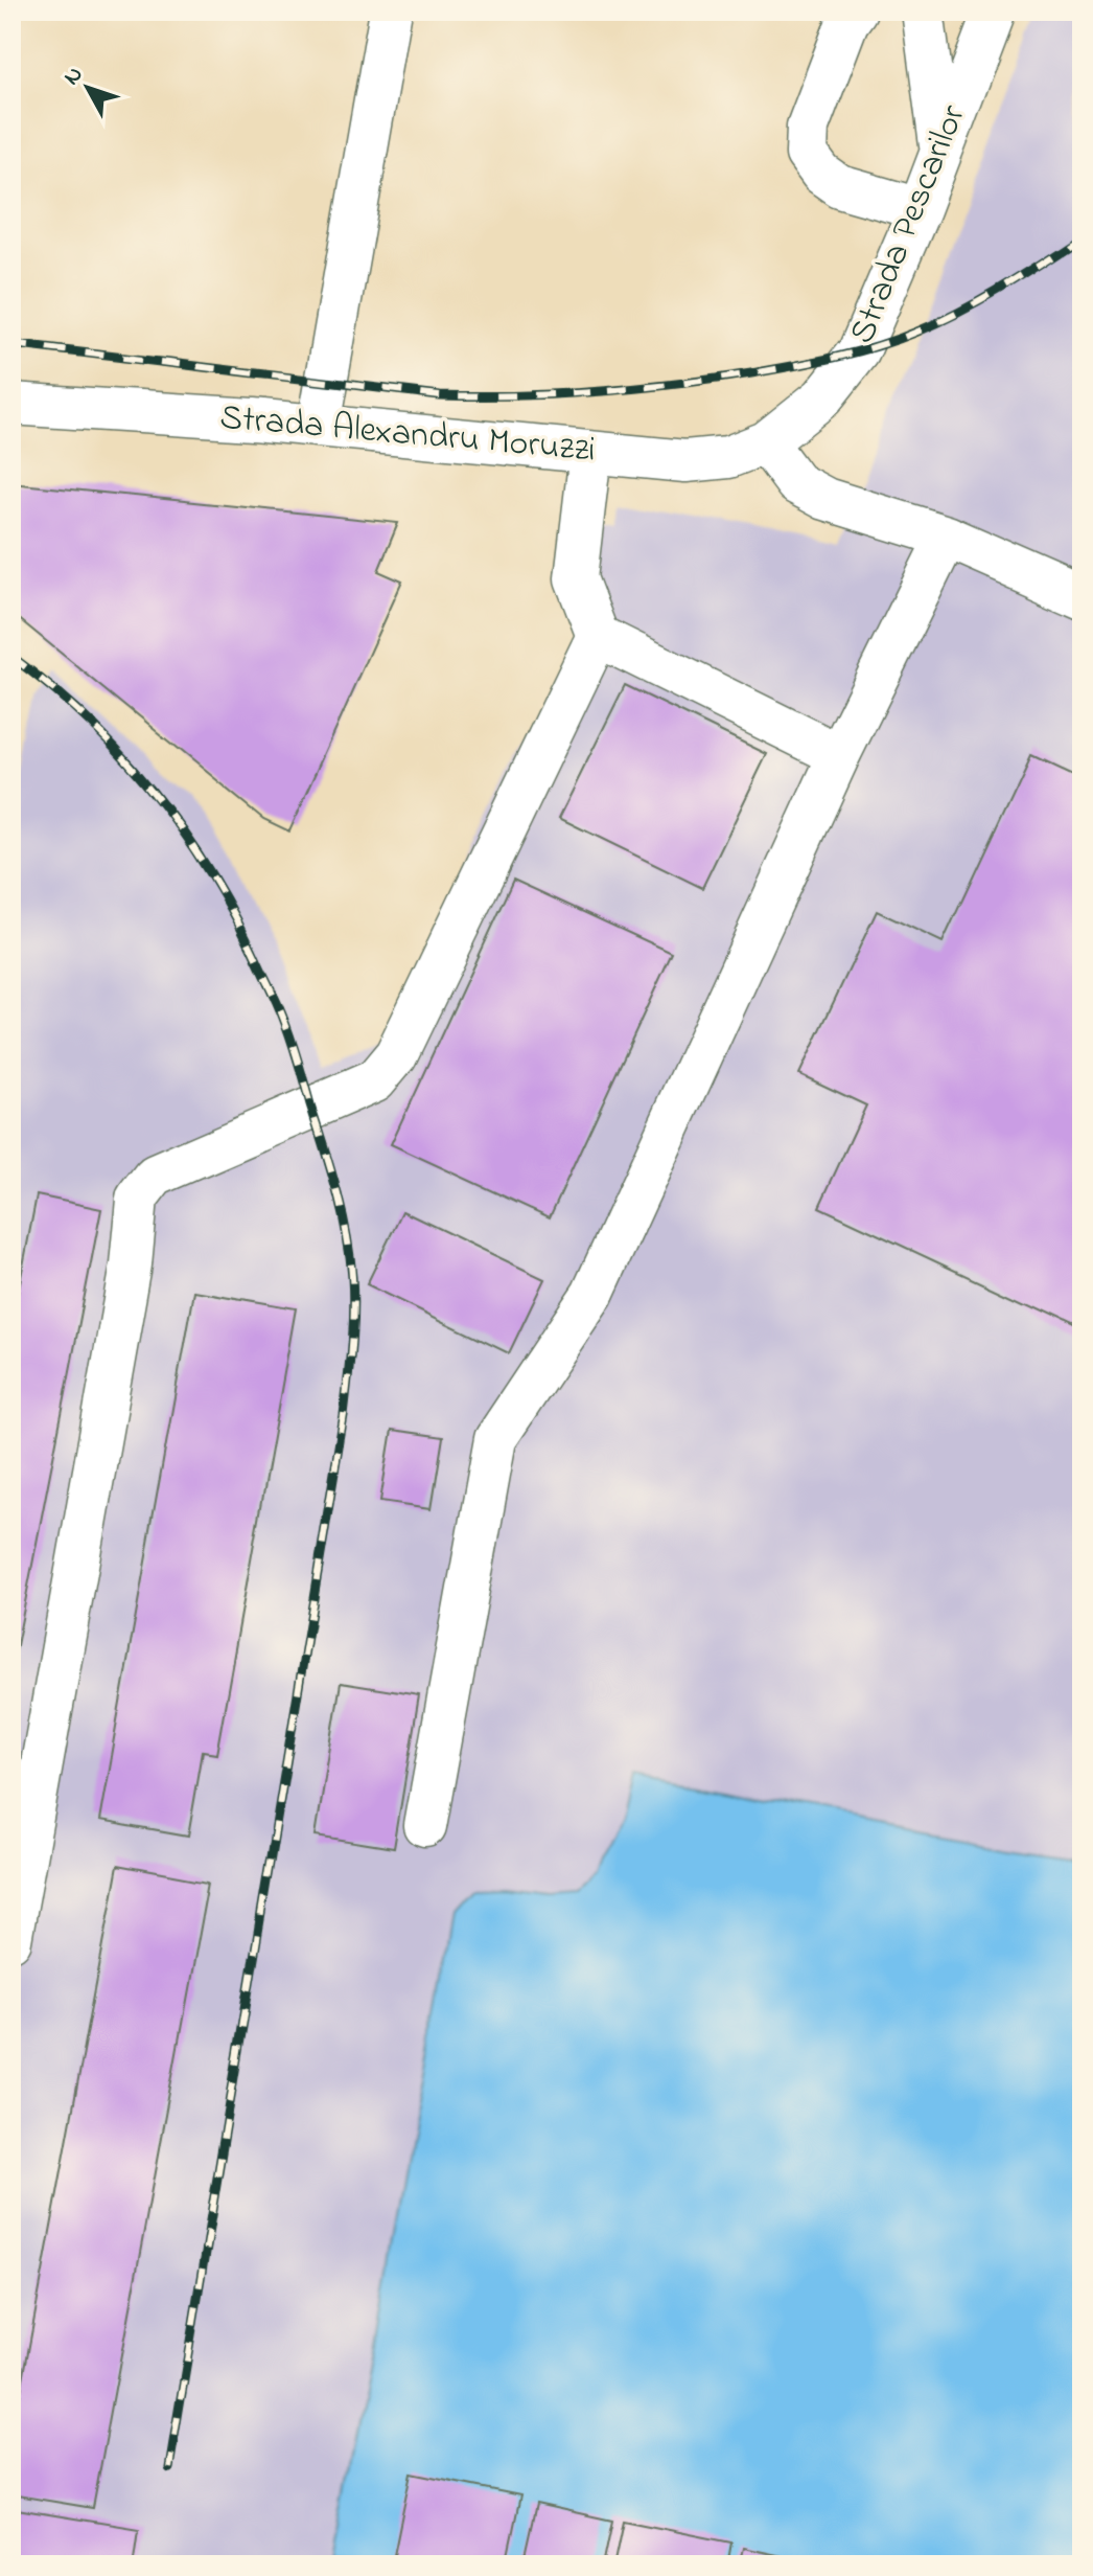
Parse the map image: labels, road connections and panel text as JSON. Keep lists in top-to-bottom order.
{
  "streets": {
    "street": ["Strada Pescarilor", "Strada Alexandru Moruzzi"]
  },
  "crossings": [
    ["Strada Pescarilor", "Strada Alexandru Moruzzi"]
  ],
  "north": "top left"
}
